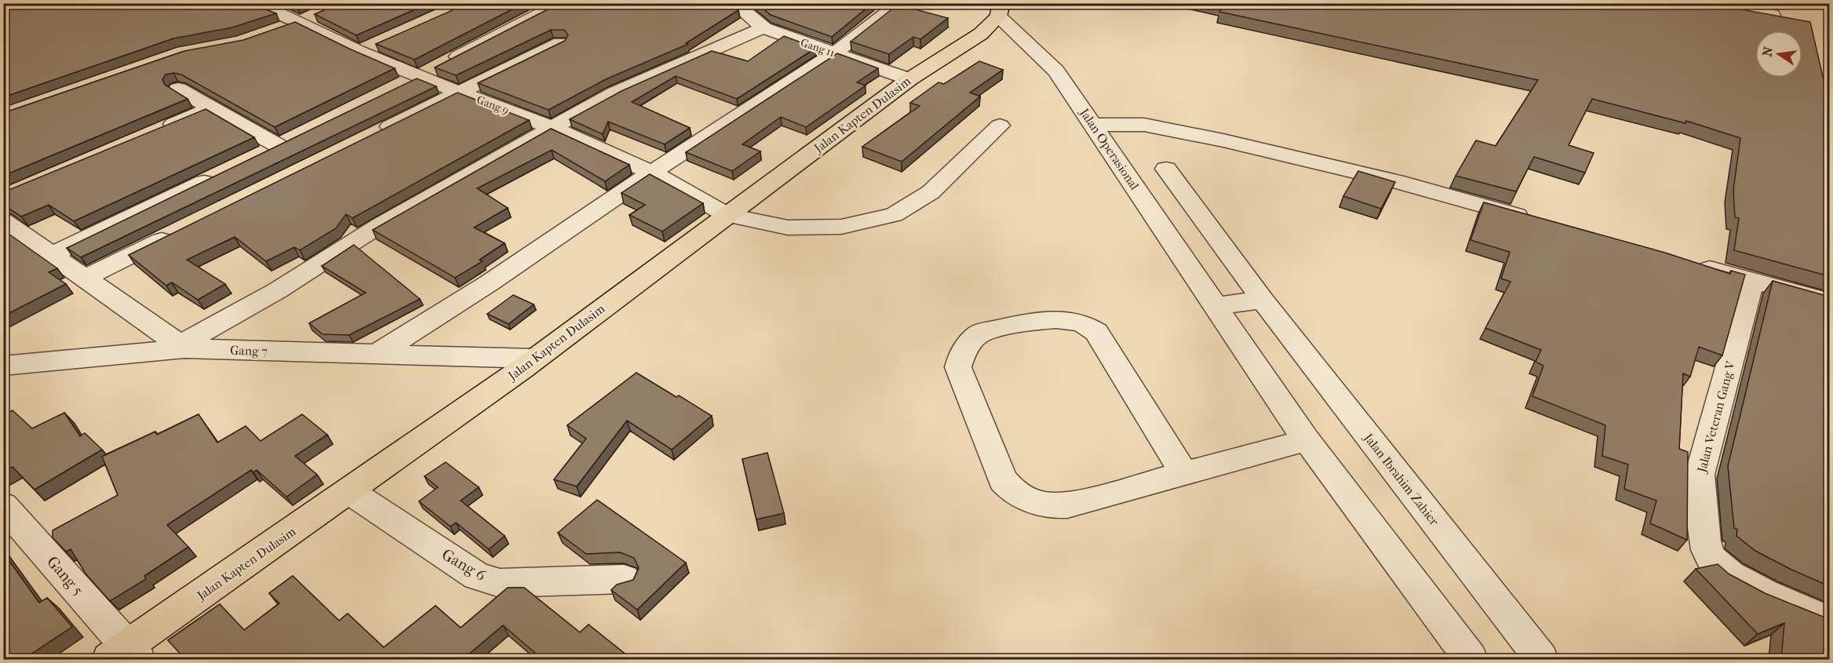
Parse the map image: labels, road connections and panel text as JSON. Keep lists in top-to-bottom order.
{
  "streets": {
    "main road": ["Jalan Kapten Dulasim"],
    "street": [
      "Gang 11",
      "Gang 9",
      "Jalan Operasional",
      "Gang 7",
      "Jalan Veteran Gang V",
      "Jalan Ibrahim Zahier",
      "Gang 6",
      "Gang 5"
    ]
  },
  "crossings": [
    ["Gang 11", "Jalan Kapten Dulasim"],
    ["Gang 9", "Jalan Kapten Dulasim"],
    ["Jalan Kapten Dulasim", "Jalan Operasional"],
    ["Jalan Kapten Dulasim", "Gang 7"],
    ["Jalan Kapten Dulasim", "Gang 6"],
    ["Jalan Kapten Dulasim", "Gang 5"]
  ],
  "north": "left"
}
